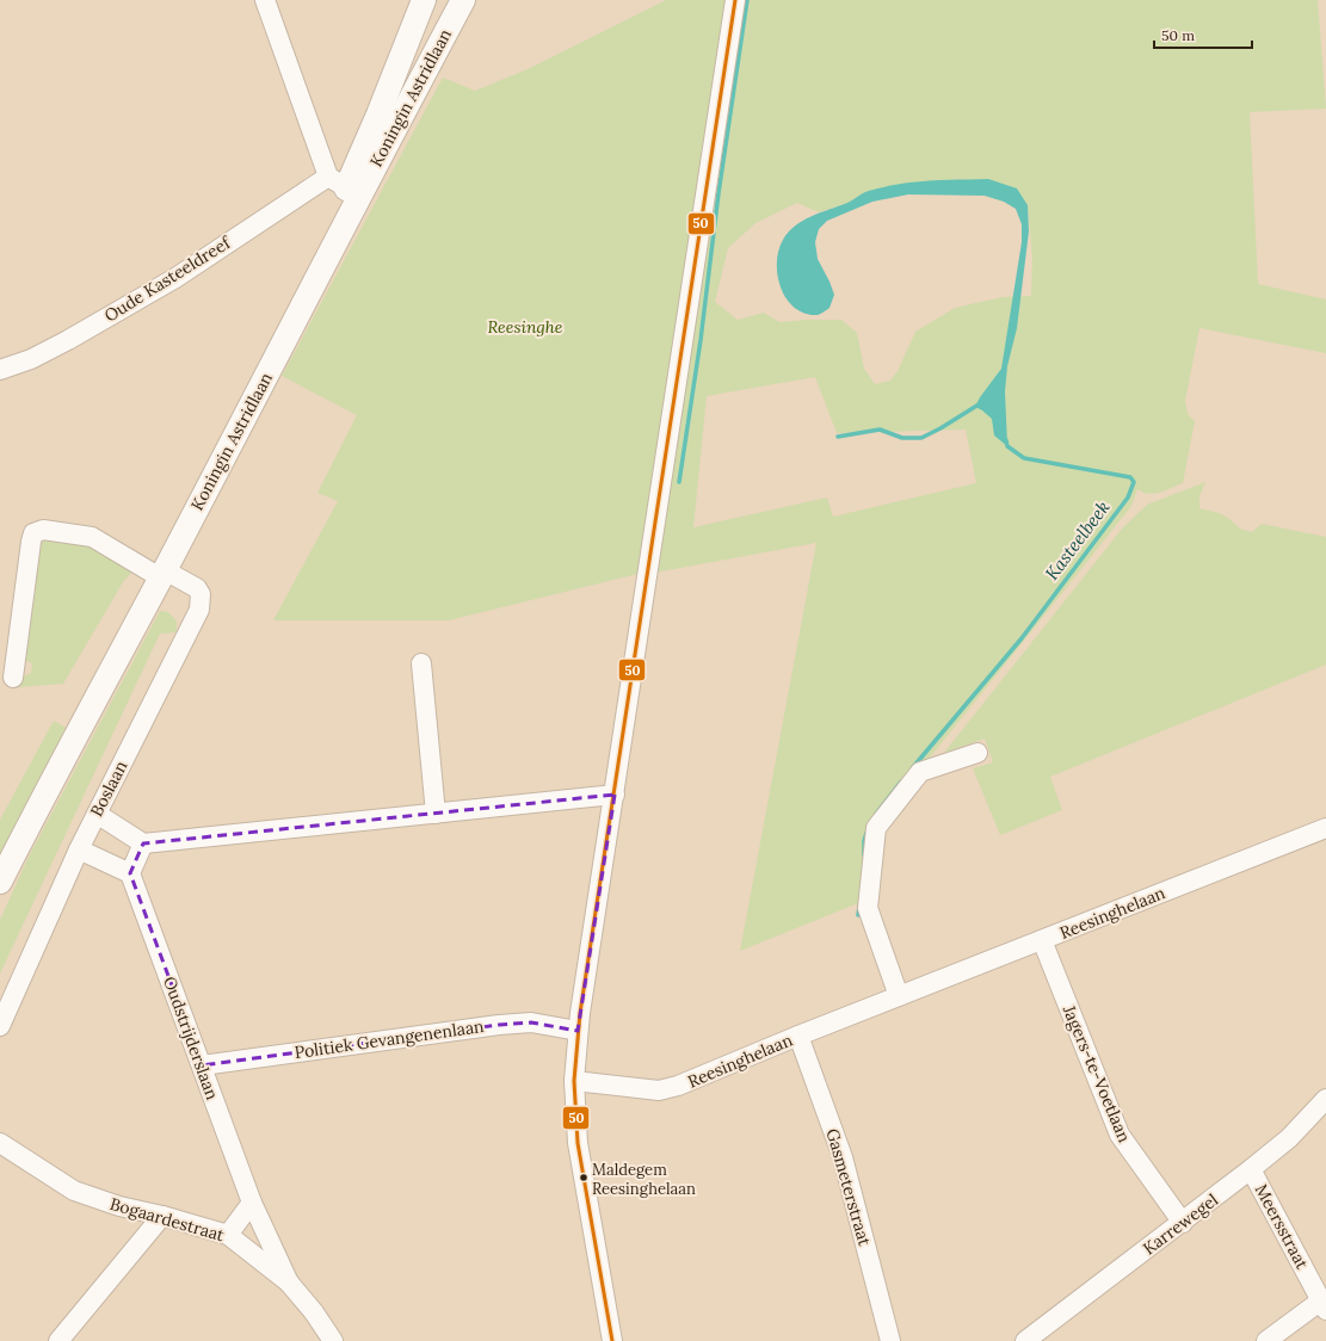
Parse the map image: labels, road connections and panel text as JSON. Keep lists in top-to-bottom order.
{
  "streets": {
    "main road": ["Koningin Astridlaan"],
    "street": [
      "Oude Kasteeldreef",
      "Boslaan",
      "Reesinghelaan",
      "Oudstrijderslaan",
      "Politiek Gevangenenlaan",
      "Jagers-te-Voetlaan",
      "Gasmeterstraat",
      "Bogaardestraat",
      "Karrewegel",
      "Meersstraat"
    ]
  },
  "crossings": [
    ["Koningin Astridlaan", "Oude Kasteeldreef"],
    ["Koningin Astridlaan", "Boslaan"],
    ["Reesinghelaan", "Jagers-te-Voetlaan"],
    ["Reesinghelaan", "Gasmeterstraat"],
    ["Oudstrijderslaan", "Politiek Gevangenenlaan"],
    ["Oudstrijderslaan", "Bogaardestraat"],
    ["Jagers-te-Voetlaan", "Karrewegel"],
    ["Karrewegel", "Meersstraat"]
  ],
  "water": ["Kasteelbeek"],
  "parks": ["Reesinghe"],
  "places": ["Maldegem Reesinghelaan"],
  "lines": ["transit line 50"],
  "scale_bar": "50 m"
}
